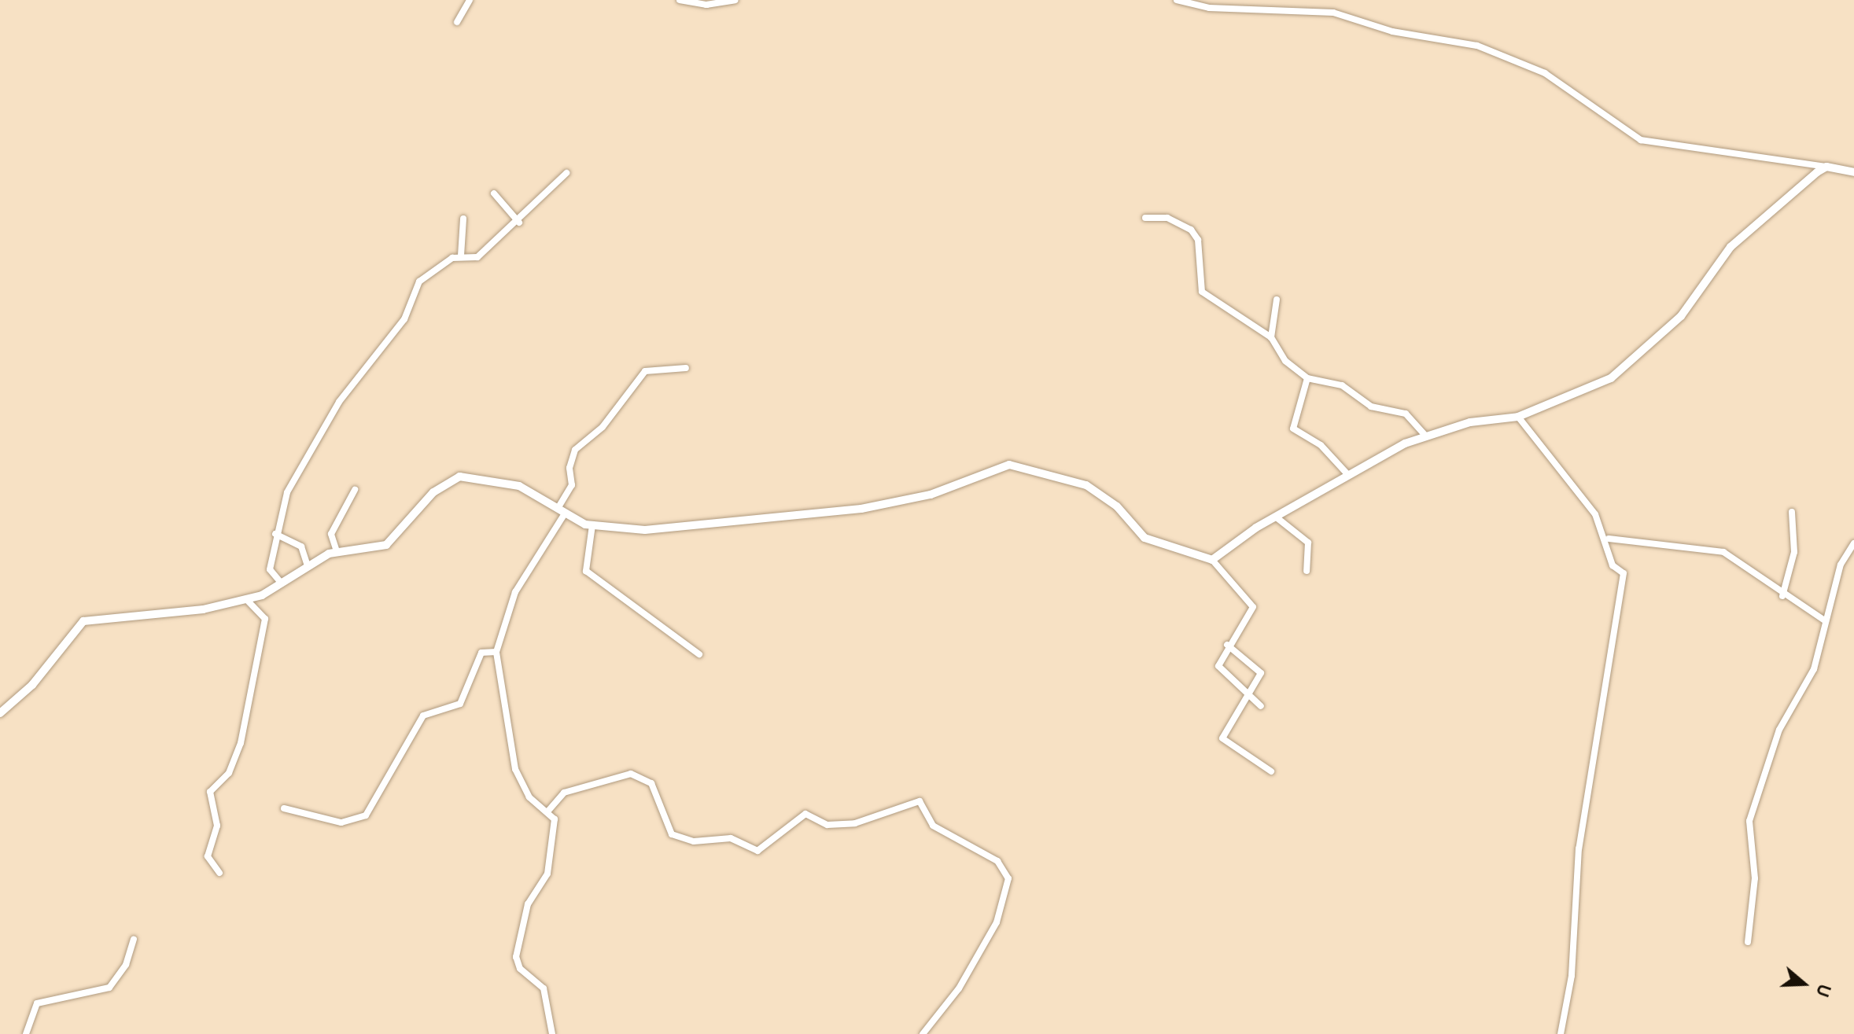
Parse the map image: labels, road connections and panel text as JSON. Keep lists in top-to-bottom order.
{
  "north": "right"
}
